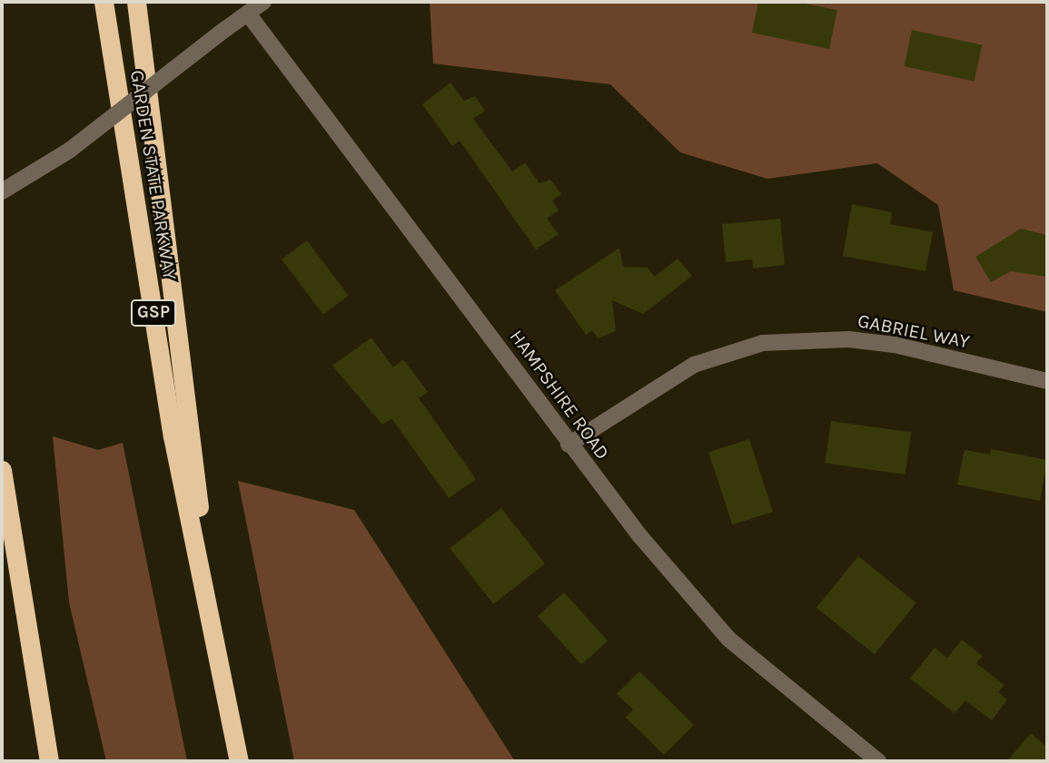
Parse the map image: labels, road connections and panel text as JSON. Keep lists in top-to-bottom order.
{
  "streets": {
    "highway": ["GARDEN STATE PARKWAY", "GSP"],
    "street": ["GABRIEL WAY", "HAMPSHIRE ROAD"]
  },
  "crossings": [
    ["GABRIEL WAY", "HAMPSHIRE ROAD"]
  ]
}
